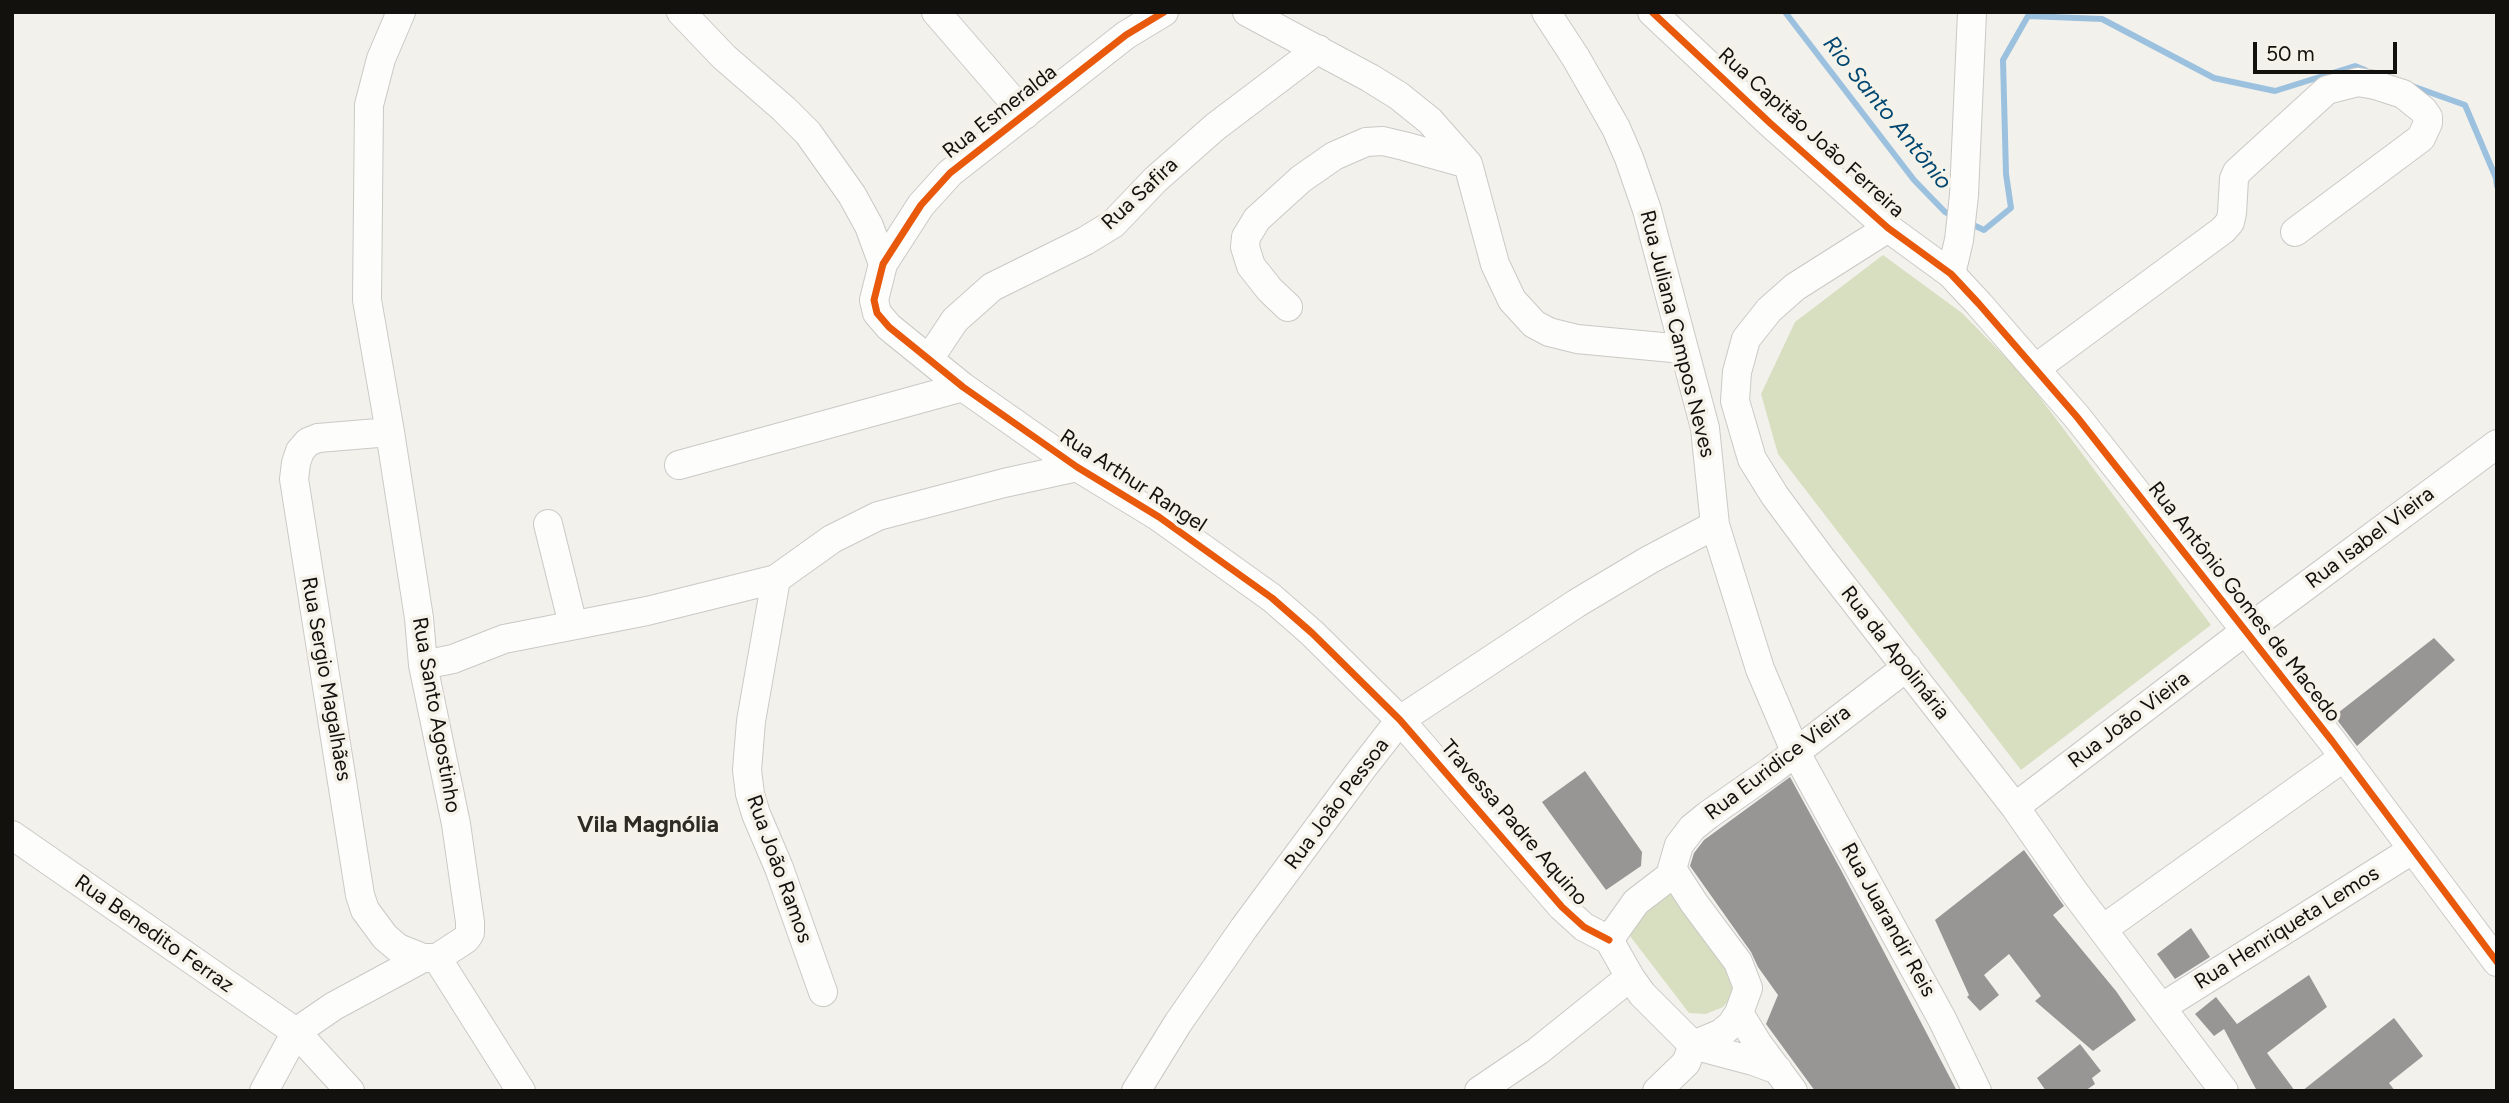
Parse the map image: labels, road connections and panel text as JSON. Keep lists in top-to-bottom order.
{
  "streets": {
    "street": [
      "Rua Esmeralda",
      "Rua Capitão João Ferreira",
      "Rua Safira",
      "Rua Juliana Campos Neves",
      "Rua Arthur Rangel",
      "Rua Isabel Vieira",
      "Rua Antônio Gomes de Macedo",
      "Rua da Apolinária",
      "Rua Sergio Magalhães",
      "Rua Santo Agostinho",
      "Rua João Vieira",
      "Rua Euridice Vieira",
      "Rua João Pessoa",
      "Travessa Padre Aquino",
      "Rua João Ramos",
      "Rua Juarandir Reis",
      "Rua Henriqueta Lemos",
      "Rua Benedito Ferraz"
    ]
  },
  "crossings": [
    ["Rua Esmeralda", "Rua Arthur Rangel"],
    ["Rua Capitão João Ferreira", "Rua Antônio Gomes de Macedo"],
    ["Rua Capitão João Ferreira", "Rua da Apolinária"],
    ["Rua Safira", "Rua Arthur Rangel"],
    ["Rua Juliana Campos Neves", "Rua Euridice Vieira"],
    ["Rua Juliana Campos Neves", "Rua João Pessoa"],
    ["Rua Juliana Campos Neves", "Rua Juarandir Reis"],
    ["Rua Arthur Rangel", "Rua João Pessoa"],
    ["Rua Arthur Rangel", "Travessa Padre Aquino"],
    ["Rua Isabel Vieira", "Rua Antônio Gomes de Macedo"],
    ["Rua Isabel Vieira", "Rua João Vieira"],
    ["Rua Antônio Gomes de Macedo", "Rua João Vieira"],
    ["Rua Antônio Gomes de Macedo", "Rua Henriqueta Lemos"],
    ["Rua da Apolinária", "Rua João Vieira"],
    ["Rua da Apolinária", "Rua Euridice Vieira"],
    ["Rua da Apolinária", "Rua Henriqueta Lemos"],
    ["Rua Sergio Magalhães", "Rua Santo Agostinho"],
    ["Rua Euridice Vieira", "Rua Juarandir Reis"],
    ["Rua João Pessoa", "Travessa Padre Aquino"]
  ],
  "districts": ["Vila Magnólia"],
  "water": ["Rio Santo Antônio"],
  "scale_bar": "50 m"
}
